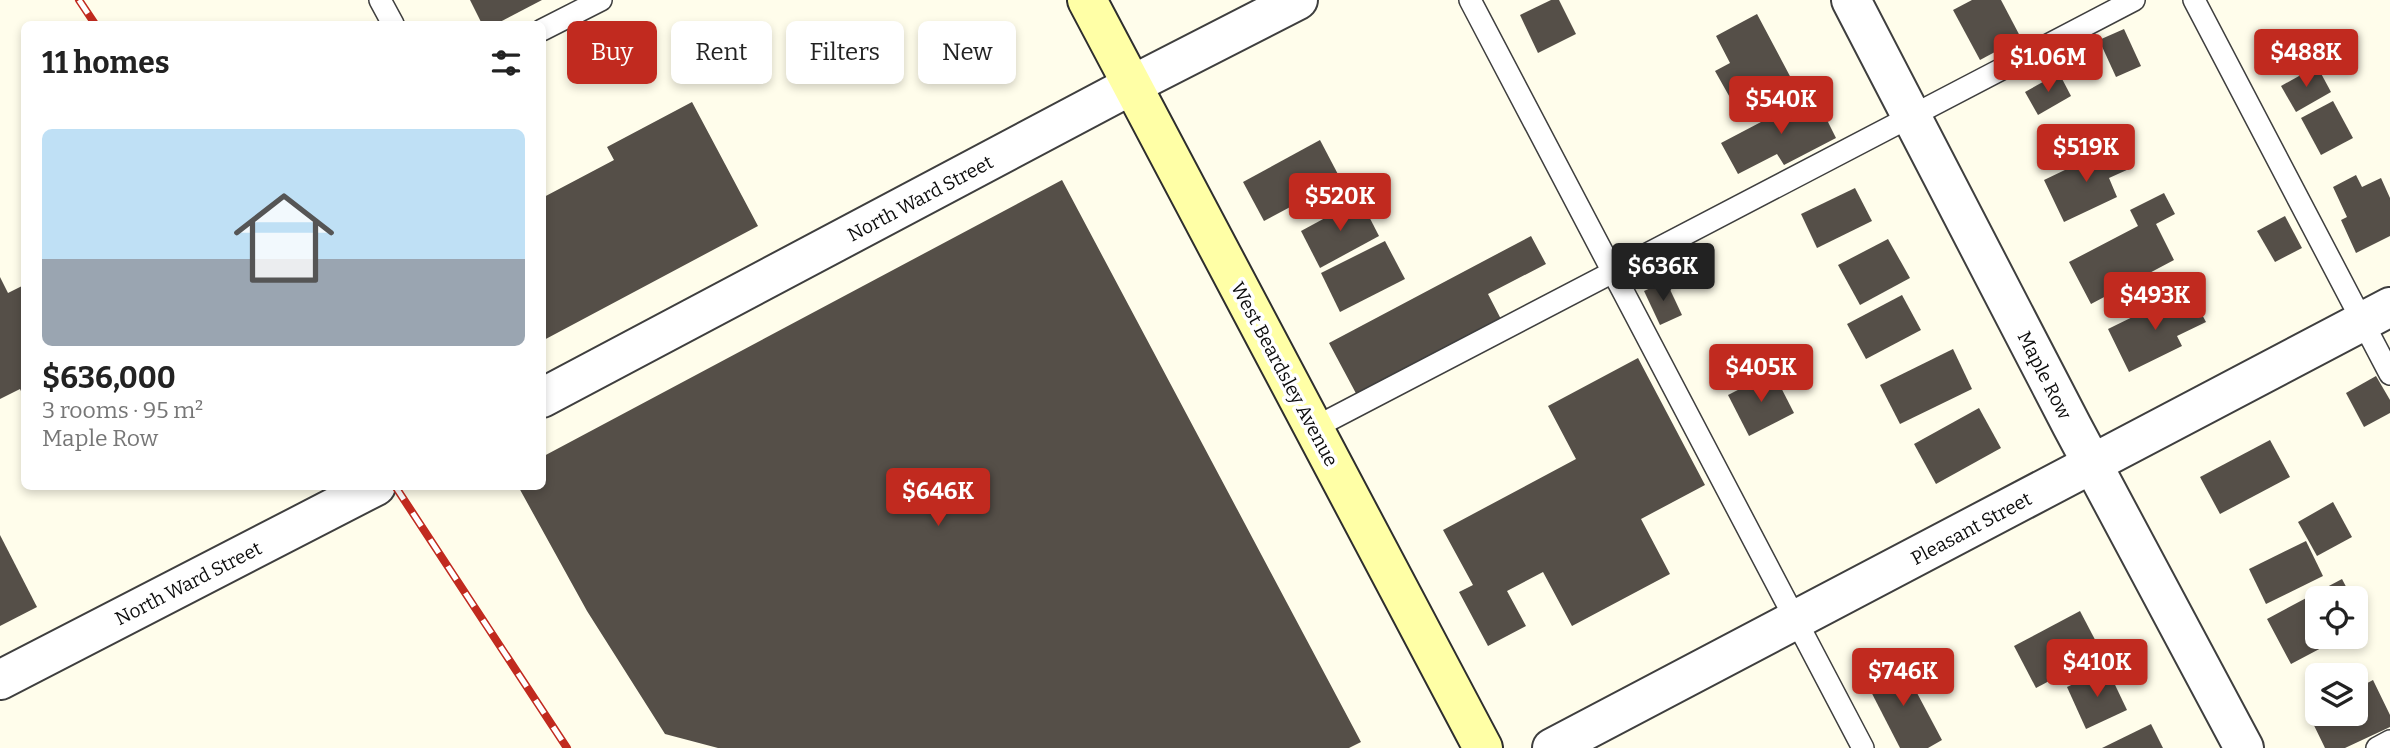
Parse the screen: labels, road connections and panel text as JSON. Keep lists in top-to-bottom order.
{
  "streets": {
    "main road": ["West Beardsley Avenue"],
    "street": ["North Ward Street", "Maple Row", "Pleasant Street"]
  },
  "crossings": [
    ["North Ward Street", "West Beardsley Avenue"],
    ["Maple Row", "Pleasant Street"]
  ],
  "page": {
    "chip": [
      "Buy",
      "Rent",
      "Filters",
      "New"
    ],
    "heading": "11 homes",
    "price": [
      "$488K",
      "$1.06M",
      "$540K",
      "$519K",
      "$520K",
      "$636K",
      "$493K",
      "$405K",
      "$646K",
      "$410K",
      "$746K"
    ],
    "list": [
      {
        "name": "$636,000",
        "note": "3 rooms · 95 m² · Maple Row"
      }
    ]
  }
}
